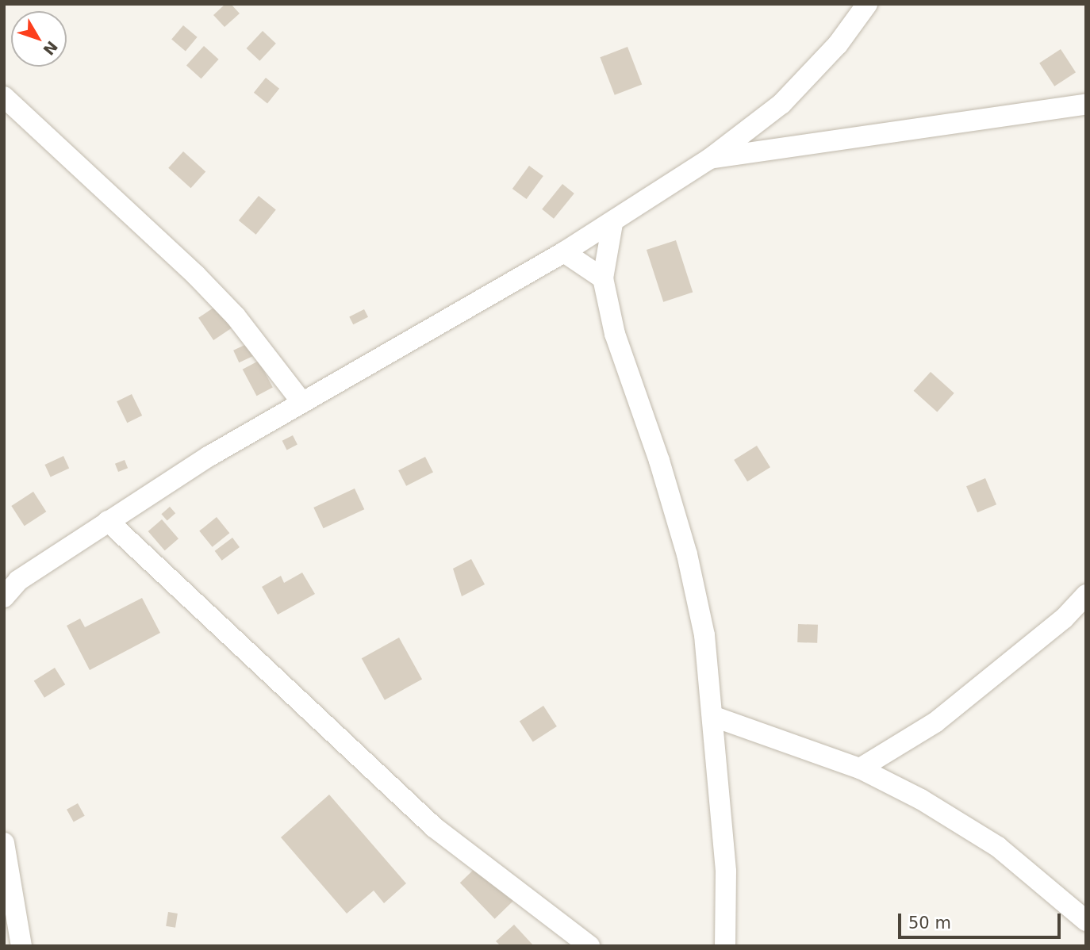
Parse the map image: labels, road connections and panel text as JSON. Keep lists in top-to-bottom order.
{
  "scale_bar": "50 m",
  "north": "bottom right"
}
